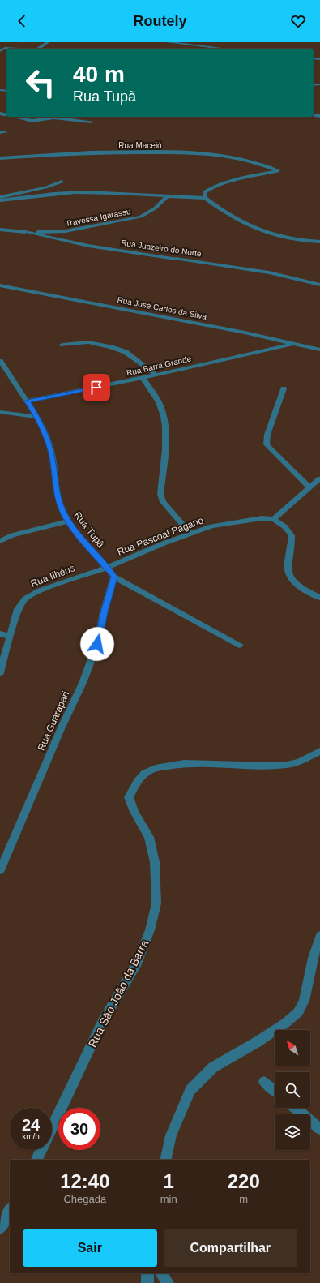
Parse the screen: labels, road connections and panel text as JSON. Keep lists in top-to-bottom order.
{
  "streets": {
    "street": [
      "Rua Maceió",
      "Travessa Igarassu",
      "Rua Juazeiro do Norte",
      "Rua José Carlos da Silva",
      "Rua Barra Grande",
      "Rua Tupã",
      "Rua Pascoal Pagano",
      "Rua Ilhéus",
      "Rua Guarapari",
      "Rua São João da Barra"
    ]
  },
  "crossings": [
    ["Travessa Igarassu", "Rua Juazeiro do Norte"],
    ["Rua José Carlos da Silva", "Rua Barra Grande"],
    ["Rua Barra Grande", "Rua Tupã"],
    ["Rua Tupã", "Rua Pascoal Pagano"],
    ["Rua Tupã", "Rua Ilhéus"],
    ["Rua Tupã", "Rua Guarapari"],
    ["Rua Pascoal Pagano", "Rua Ilhéus"]
  ],
  "north": "top left",
  "page": {
    "header": "Routely",
    "turn": ["40 m", "Rua Tupã"],
    "speed": "24 km/h",
    "limit": "30",
    "eta": [
      "12:40",
      "Chegada",
      "1",
      "min",
      "220",
      "m"
    ],
    "buttons": ["Sair", "Compartilhar"]
  }
}
